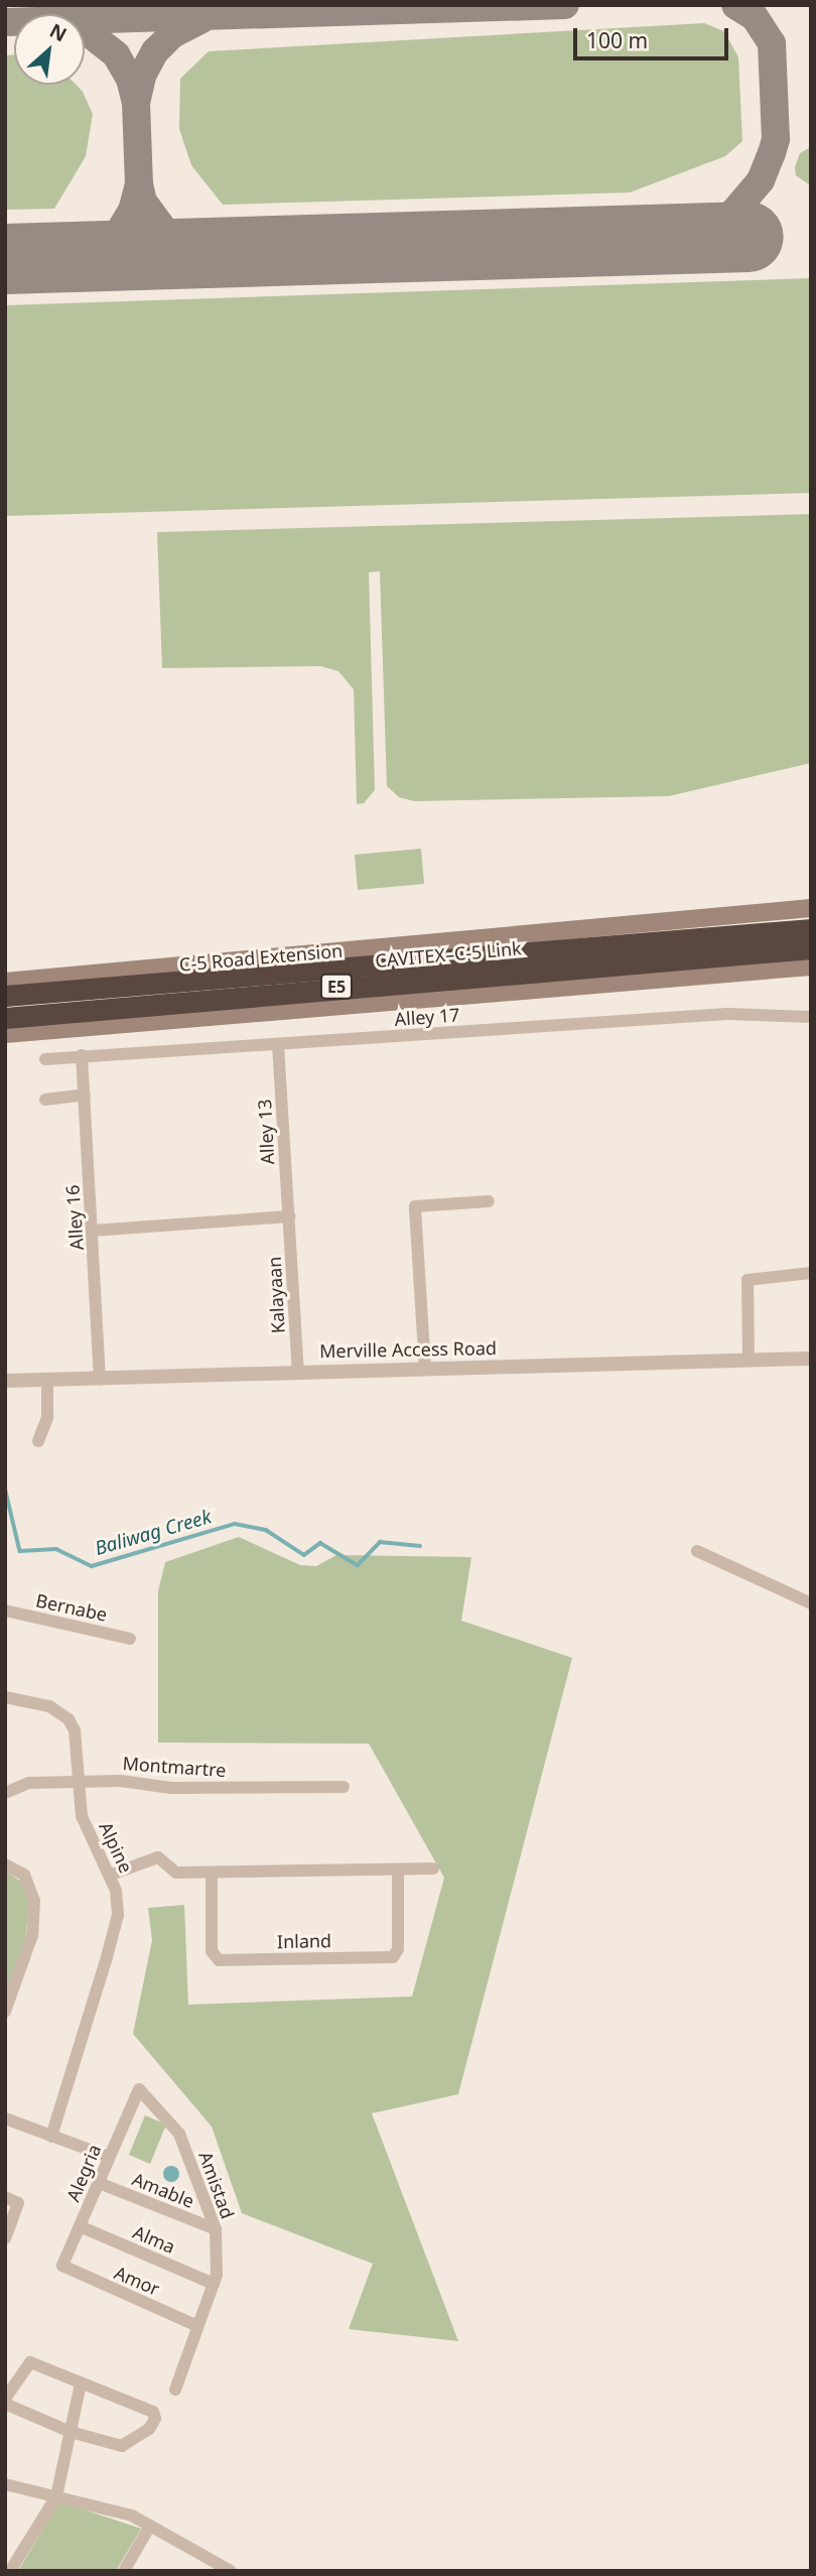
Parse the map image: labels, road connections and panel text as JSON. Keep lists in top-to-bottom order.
{
  "streets": {
    "highway": ["CAVITEX–C-5 Link", "E5"],
    "main road": ["C-5 Road Extension"],
    "street": [
      "Alley 17",
      "Alley 13",
      "Alley 16",
      "Kalayaan",
      "Merville Access Road",
      "Bernabe",
      "Montmartre",
      "Alpine",
      "Inland",
      "Alegria",
      "Amistad",
      "Amable",
      "Alma",
      "Amor"
    ]
  },
  "crossings": [
    ["Alley 17", "Alley 13"],
    ["Alley 17", "Alley 16"],
    ["Alley 13", "Kalayaan"],
    ["Alley 16", "Merville Access Road"],
    ["Kalayaan", "Merville Access Road"],
    ["Montmartre", "Alpine"],
    ["Alegria", "Amistad"],
    ["Alegria", "Amable"],
    ["Alegria", "Alma"],
    ["Alegria", "Amor"],
    ["Amistad", "Amable"],
    ["Amistad", "Alma"],
    ["Amistad", "Amor"]
  ],
  "water": ["Baliwag Creek"],
  "scale_bar": "100 m",
  "north": "top right"
}
